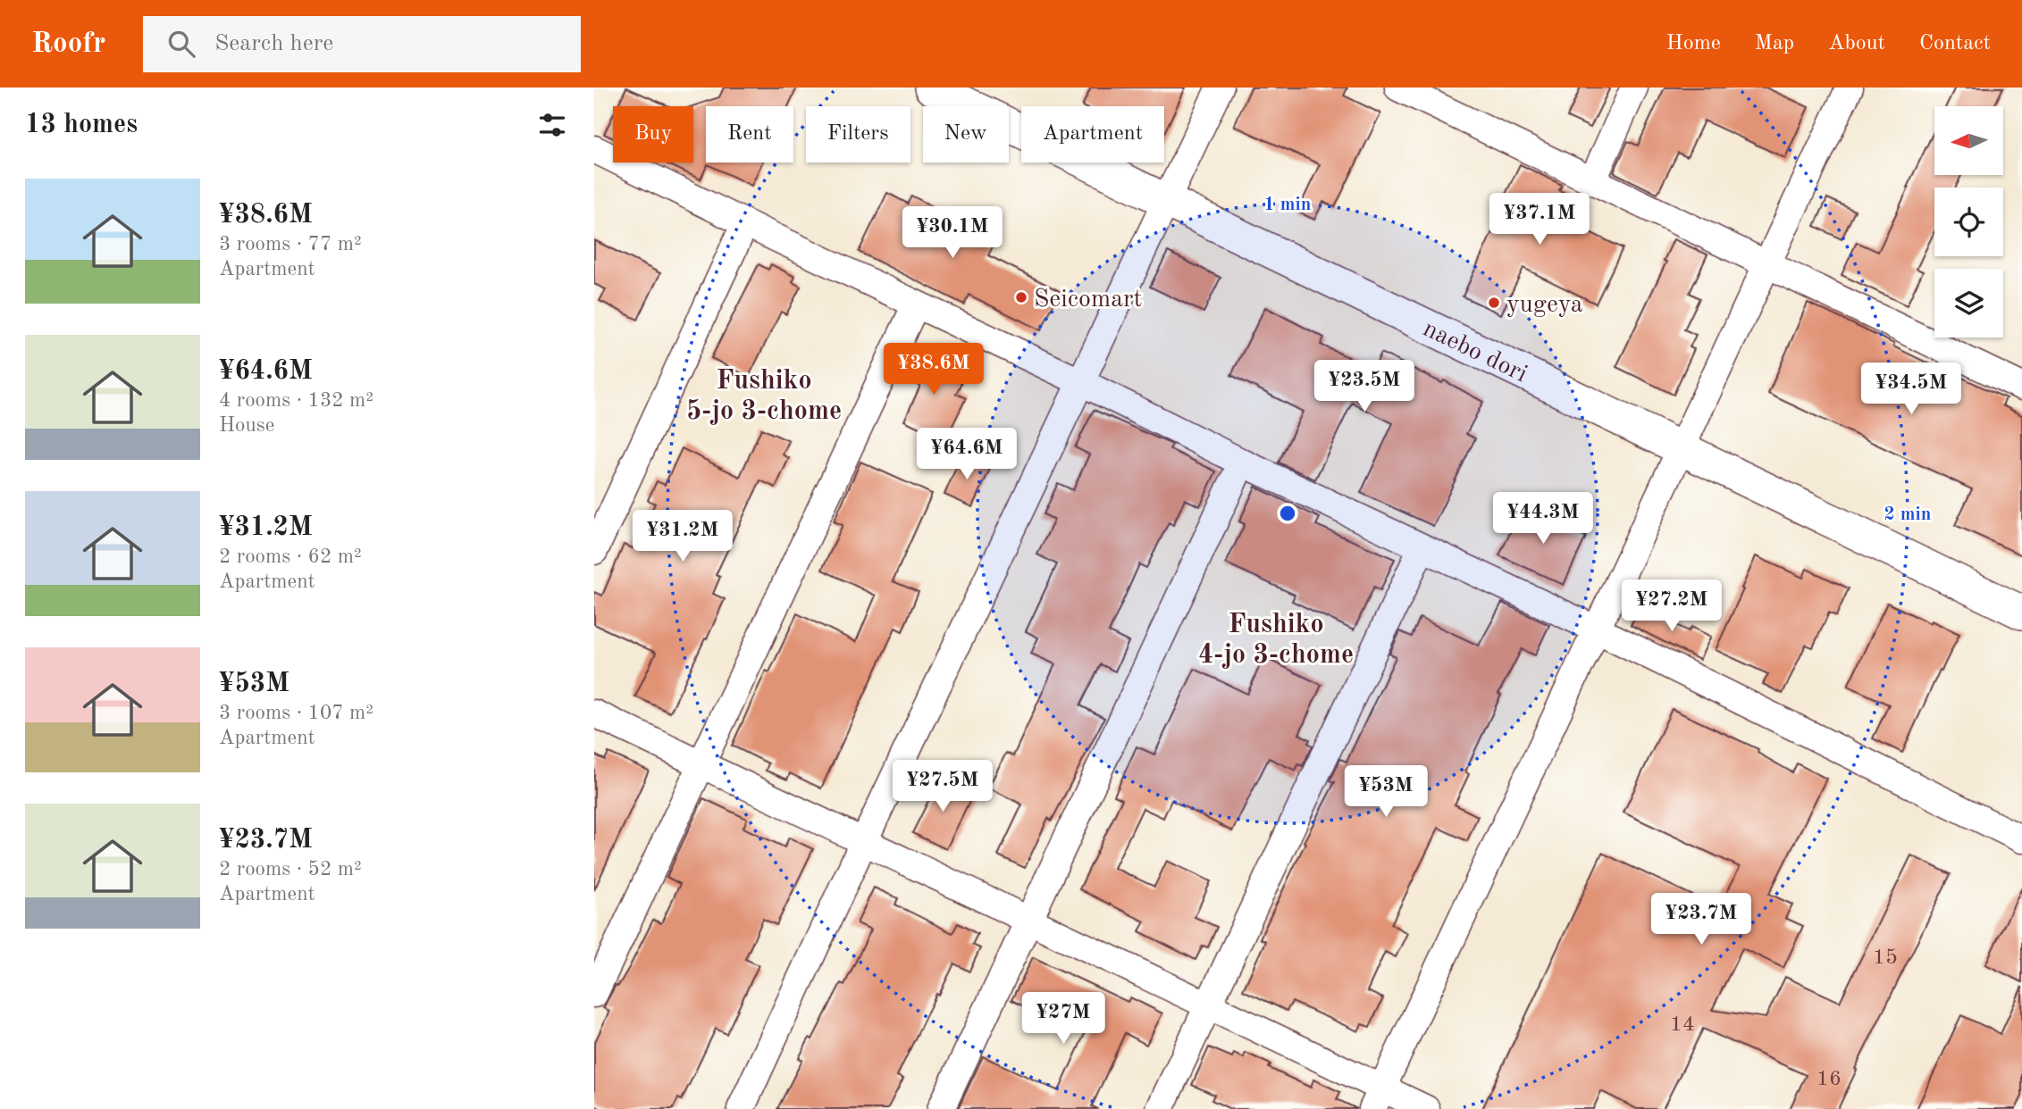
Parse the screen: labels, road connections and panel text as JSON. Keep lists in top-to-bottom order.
{
  "streets": {
    "street": ["naebo dori"]
  },
  "districts": ["Fushiko 5-jo 3-chome", "Fushiko 4-jo 3-chome"],
  "places": ["Seicomart", "yugeya"],
  "house_numbers": ["15", "14", "16"],
  "north": "left",
  "page": {
    "header": "Roofr",
    "search": "Search here",
    "nav": [
      "Home",
      "Map",
      "About",
      "Contact"
    ],
    "heading": "13 homes",
    "chip": [
      "Buy",
      "Rent",
      "Filters",
      "New",
      "Apartment"
    ],
    "list": [
      {
        "name": "¥38.6M",
        "note": "3 rooms · 77 m² · Apartment"
      },
      {
        "name": "¥64.6M",
        "note": "4 rooms · 132 m² · House"
      },
      {
        "name": "¥31.2M",
        "note": "2 rooms · 62 m² · Apartment"
      },
      {
        "name": "¥53M",
        "note": "3 rooms · 107 m² · Apartment"
      },
      {
        "name": "¥23.7M",
        "note": "2 rooms · 52 m² · Apartment"
      }
    ],
    "price": [
      "¥37.1M",
      "¥30.1M",
      "¥38.6M",
      "¥23.5M",
      "¥34.5M",
      "¥64.6M",
      "¥44.3M",
      "¥31.2M",
      "¥27.2M",
      "¥27.5M",
      "¥53M",
      "¥23.7M",
      "¥27M"
    ]
  },
  "rings": ["1 min", "2 min"]
}
